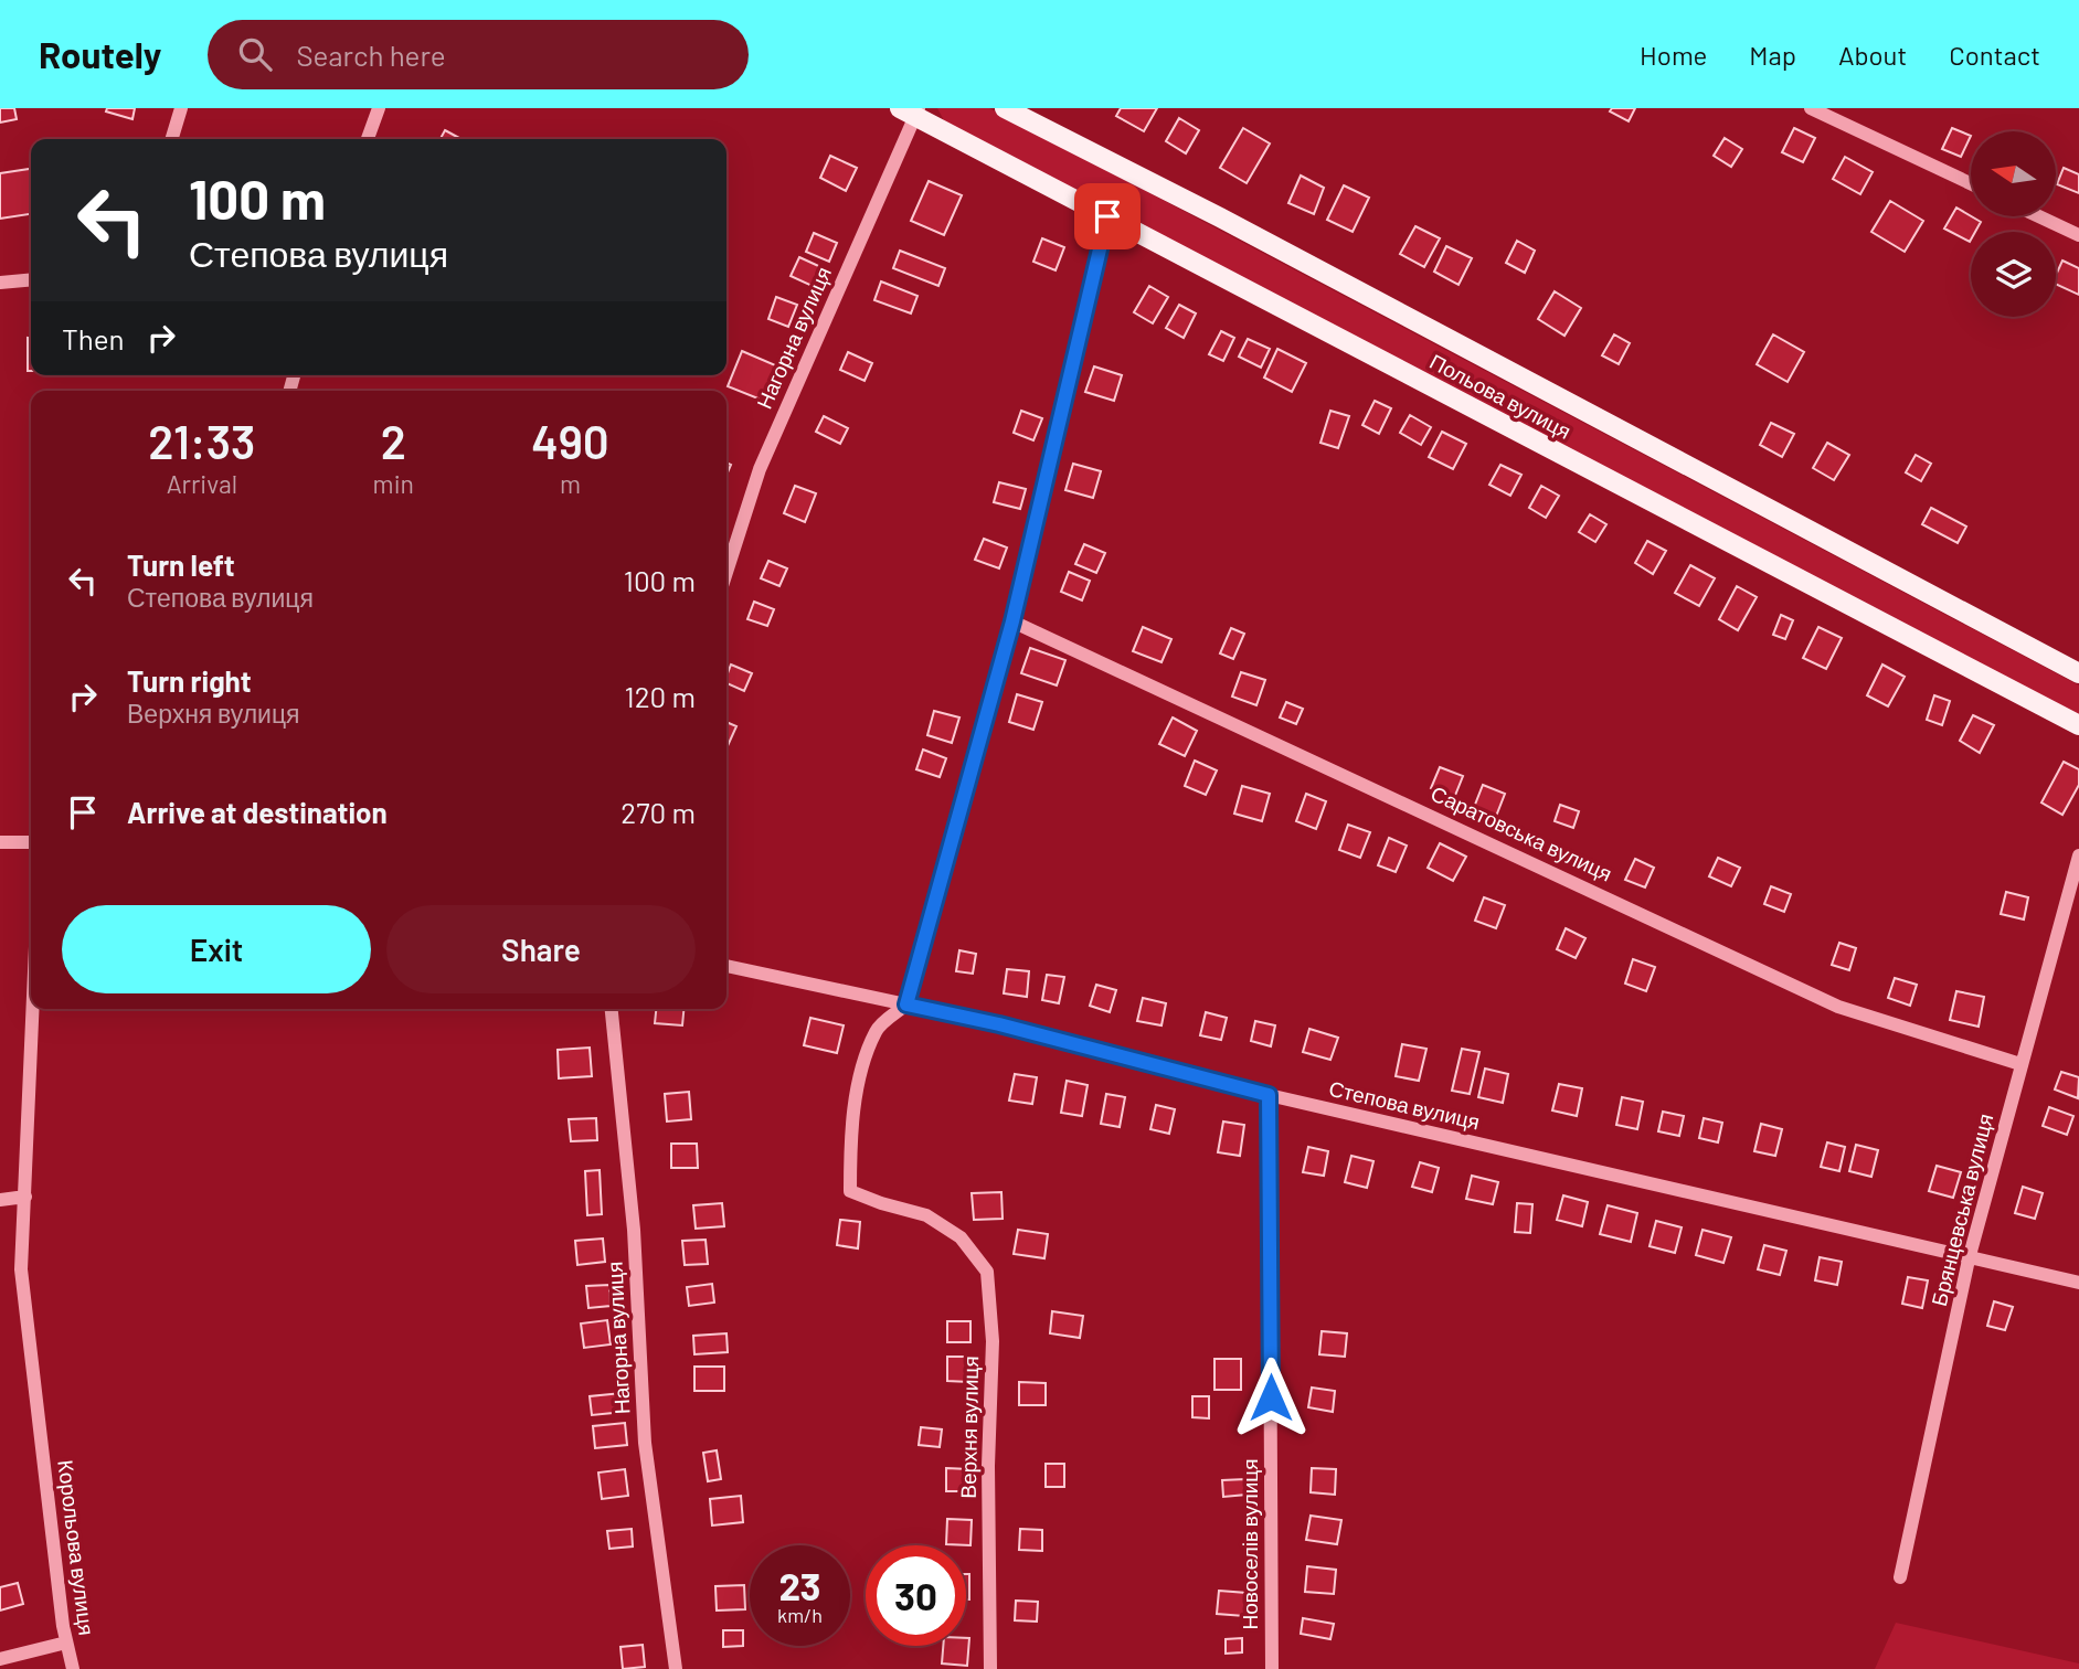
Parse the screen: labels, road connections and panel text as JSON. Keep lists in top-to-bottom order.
{
  "streets": {
    "main road": ["Польова вулиця"],
    "street": [
      "Нагорна вулиця",
      "Саратовська вулиця",
      "Степова вулиця",
      "Брянцевська вулиця",
      "Верхня вулиця",
      "Новоселів вулиця",
      "Корольова вулиця"
    ]
  },
  "crossings": [
    ["Нагорна вулиця", "Польова вулиця"],
    ["Саратовська вулиця", "Брянцевська вулиця"],
    ["Степова вулиця", "Брянцевська вулиця"],
    ["Степова вулиця", "Верхня вулиця"],
    ["Степова вулиця", "Новоселів вулиця"]
  ],
  "north": "left",
  "page": {
    "header": "Routely",
    "search": "Search here",
    "nav": [
      "Home",
      "Map",
      "About",
      "Contact"
    ],
    "turn": ["100 m", "Степова вулиця"],
    "then": "Then",
    "eta": [
      "21:33",
      "Arrival",
      "2",
      "min",
      "490",
      "m"
    ],
    "list": [
      {
        "name": "Turn left",
        "note": "Степова вулиця",
        "value": "100 m"
      },
      {
        "name": "Turn right",
        "note": "Верхня вулиця",
        "value": "120 m"
      },
      {
        "name": "Arrive at destination",
        "value": "270 m"
      }
    ],
    "buttons": ["Exit", "Share"],
    "speed": "23 km/h",
    "limit": "30"
  }
}
